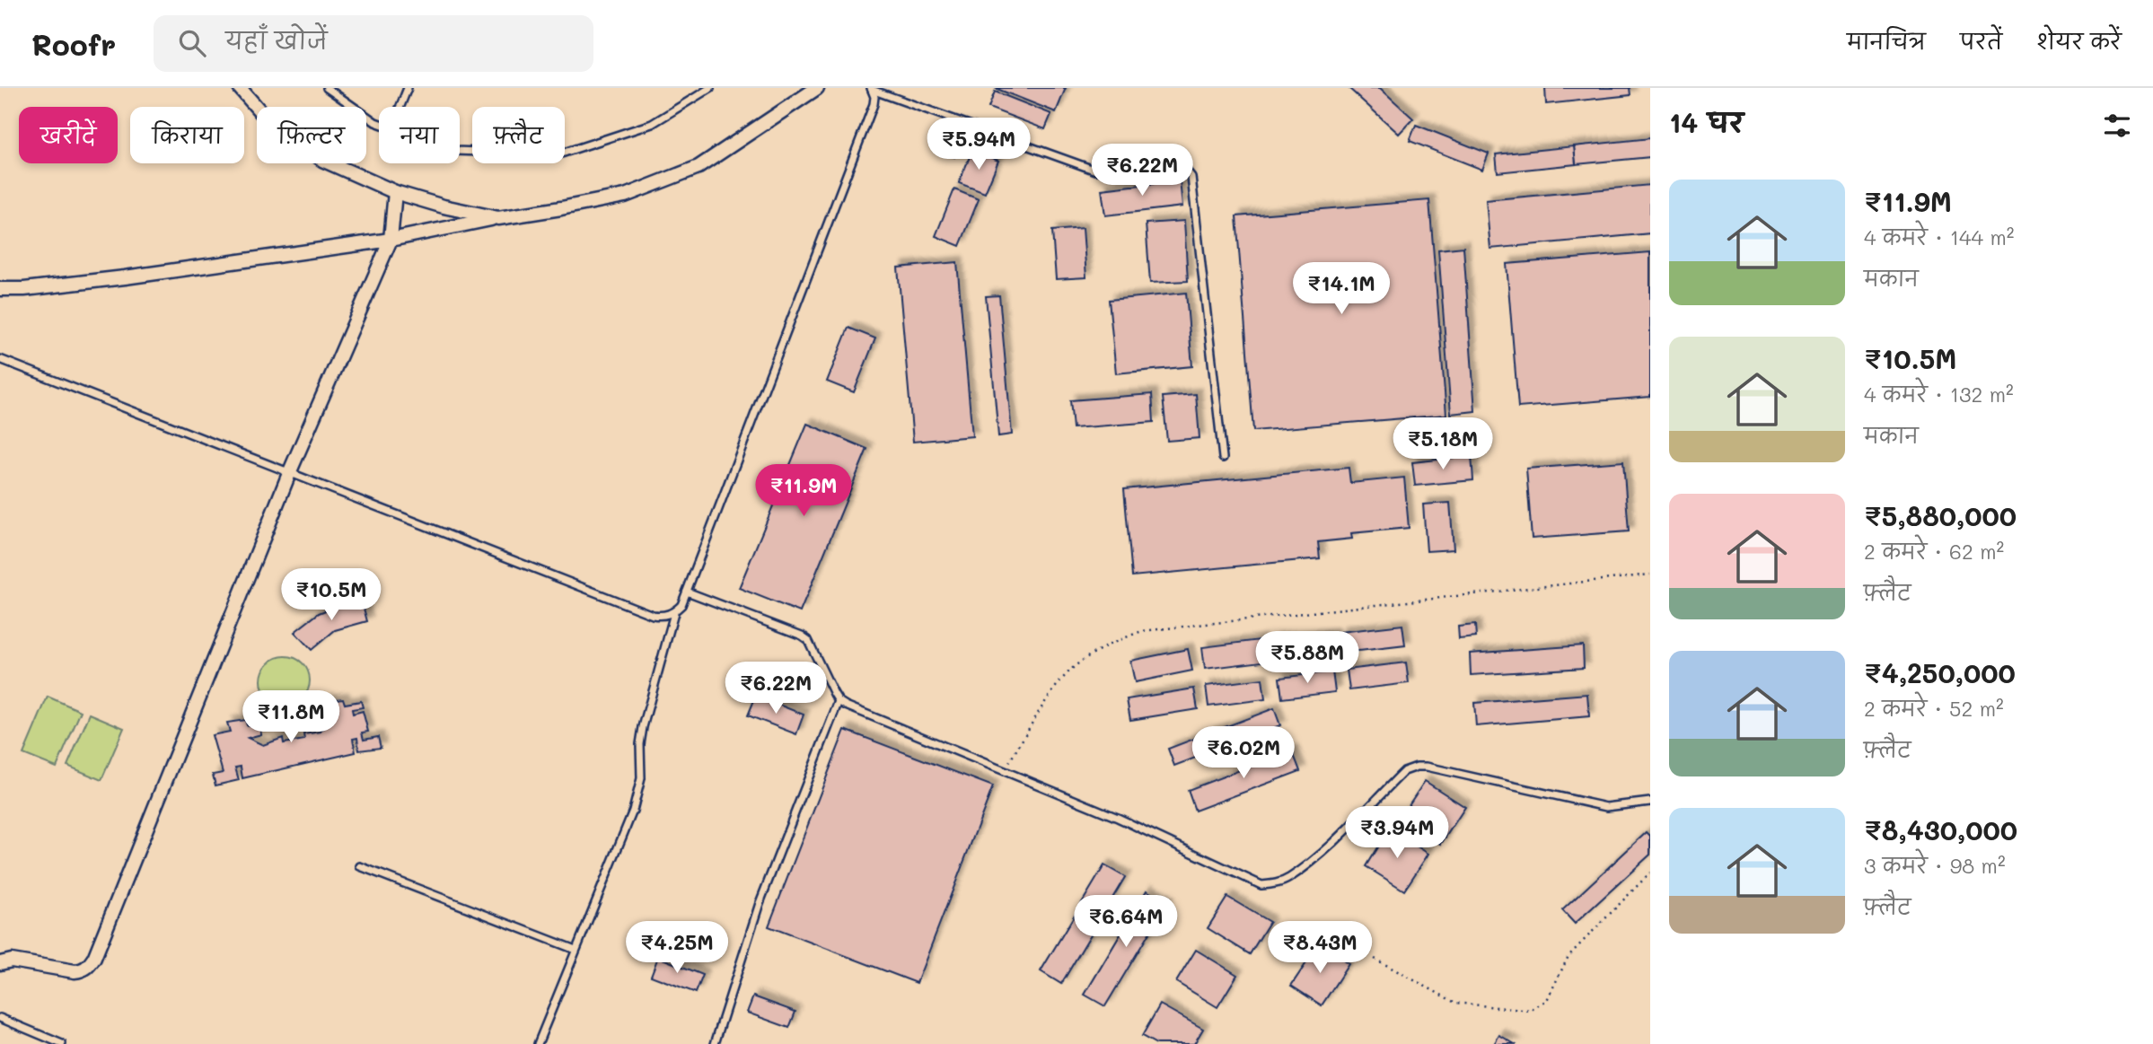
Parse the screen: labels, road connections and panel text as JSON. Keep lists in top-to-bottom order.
{
  "page": {
    "header": "Roofr",
    "search": "यहाँ खोजें",
    "nav": ["मानचित्र", "परतें", "शेयर करें"],
    "heading": "14 घर",
    "chip": [
      "खरीदें",
      "किराया",
      "फ़िल्टर",
      "नया",
      "फ़्लैट"
    ],
    "price": [
      "₹5.94M",
      "₹6.22M",
      "₹14.1M",
      "₹5.18M",
      "₹11.9M",
      "₹10.5M",
      "₹5.88M",
      "₹6.22M",
      "₹11.8M",
      "₹6.02M",
      "₹3.94M",
      "₹6.64M",
      "₹4.25M",
      "₹8.43M"
    ],
    "list": [
      {
        "name": "₹11.9M",
        "note": "4 कमरे · 144 m² · मकान"
      },
      {
        "name": "₹10.5M",
        "note": "4 कमरे · 132 m² · मकान"
      },
      {
        "name": "₹5,880,000",
        "note": "2 कमरे · 62 m² · फ़्लैट"
      },
      {
        "name": "₹4,250,000",
        "note": "2 कमरे · 52 m² · फ़्लैट"
      },
      {
        "name": "₹8,430,000",
        "note": "3 कमरे · 98 m² · फ़्लैट"
      }
    ]
  }
}
